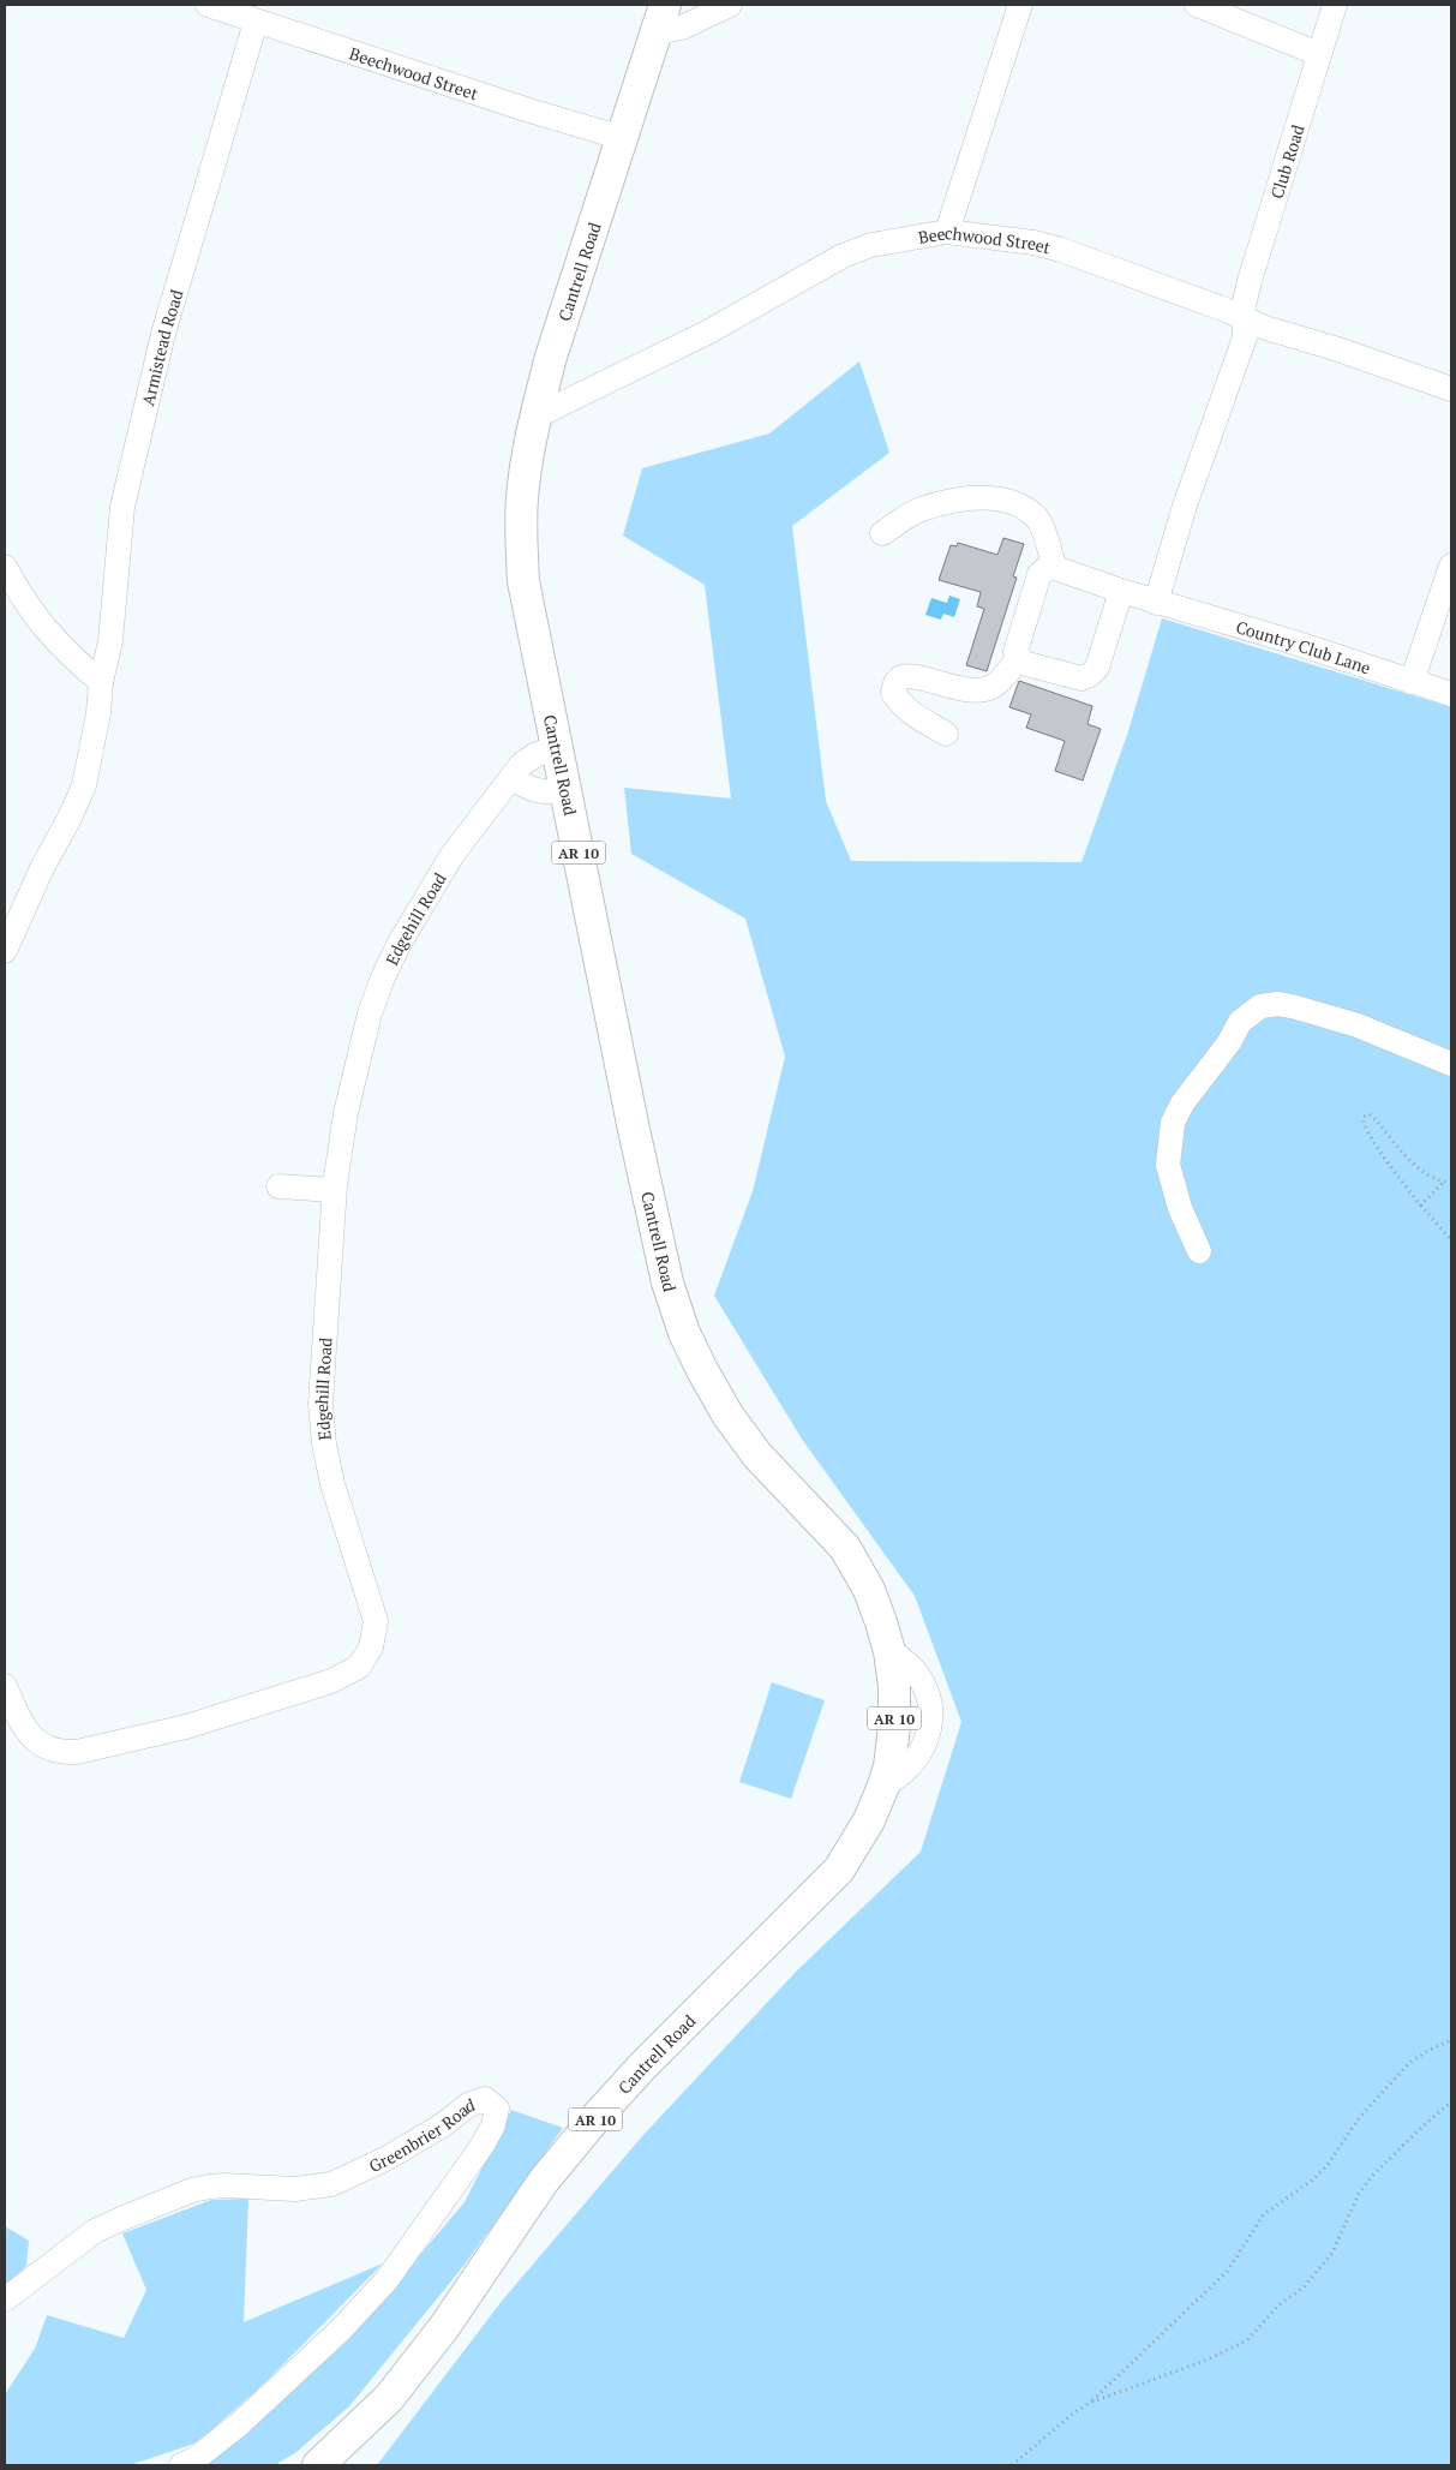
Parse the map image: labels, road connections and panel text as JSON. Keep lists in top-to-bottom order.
{
  "streets": {
    "main road": ["Cantrell Road", "AR 10"],
    "street": [
      "Beechwood Street",
      "Club Road",
      "Armistead Road",
      "Country Club Lane",
      "Edgehill Road",
      "Greenbrier Road"
    ]
  },
  "crossings": [
    ["Beechwood Street", "Club Road"],
    ["Beechwood Street", "Cantrell Road"],
    ["Beechwood Street", "Armistead Road"],
    ["Cantrell Road", "Edgehill Road"]
  ]
}
